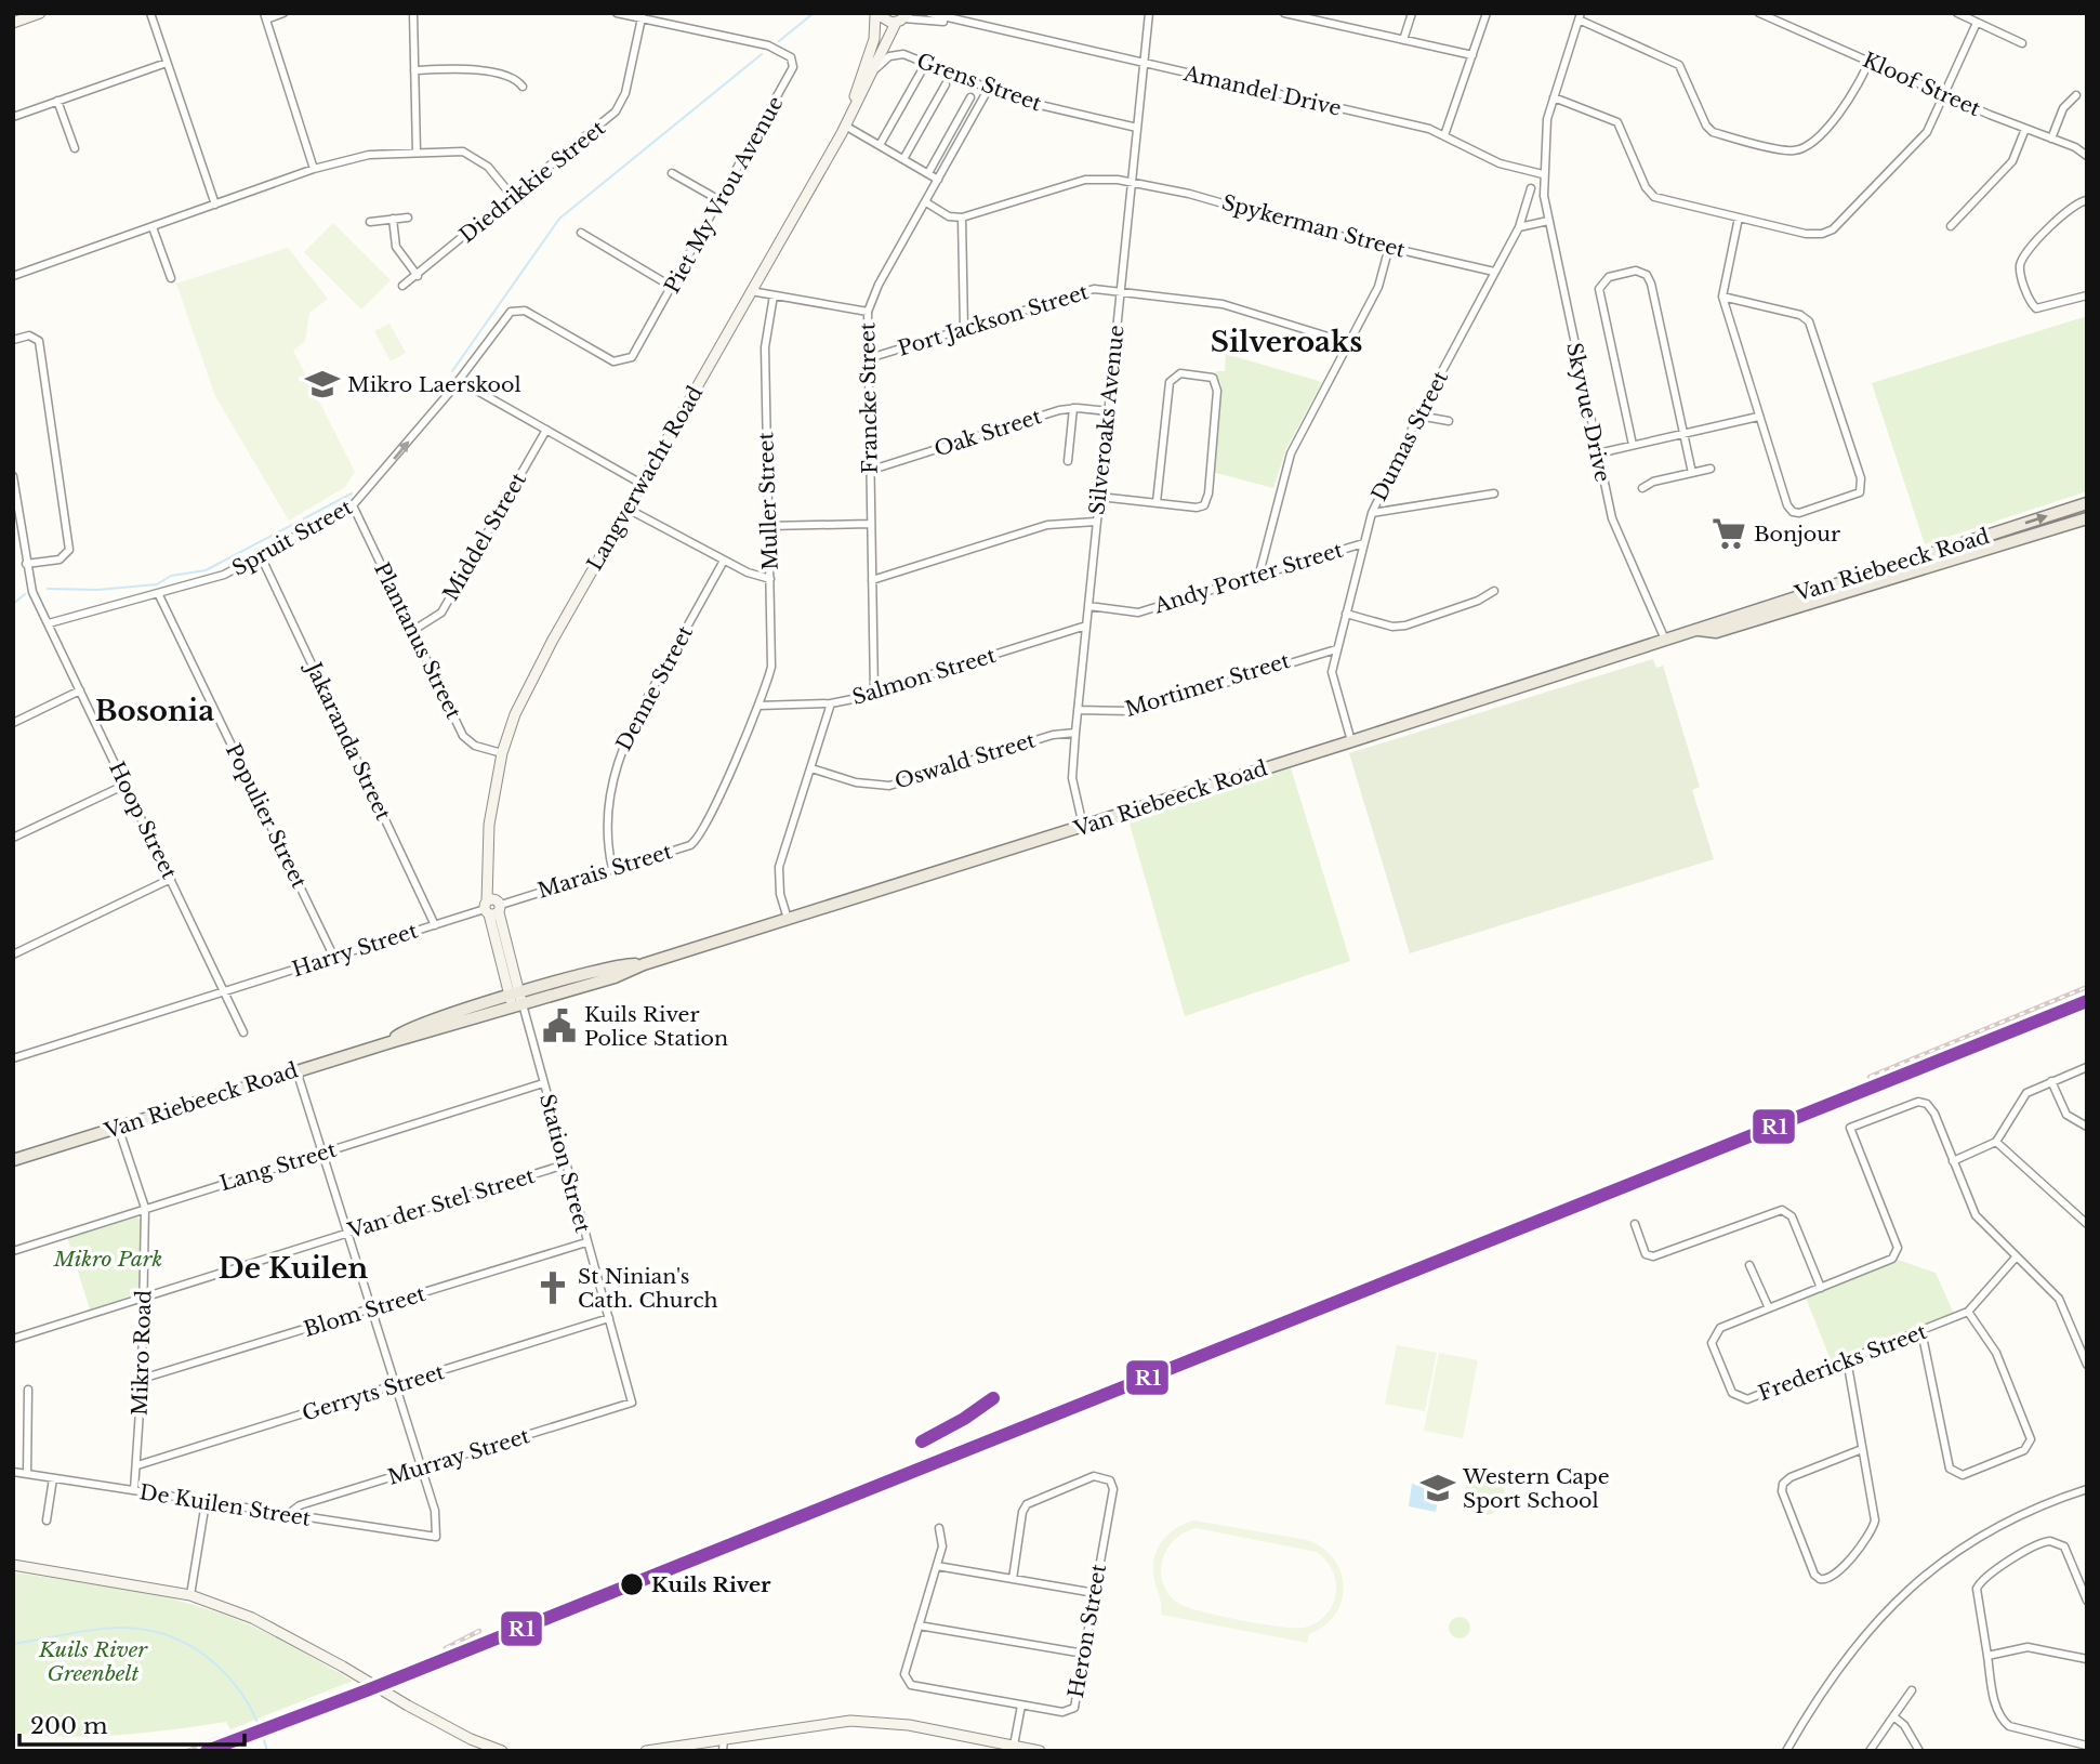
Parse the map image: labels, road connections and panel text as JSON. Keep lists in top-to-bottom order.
{
  "streets": {
    "main road": ["Van Riebeeck Road"],
    "street": [
      "Grens Street",
      "Kloof Street",
      "Amandel Drive",
      "Diedrikkie Street",
      "Piet My Vrou Avenue",
      "Spykerman Street",
      "Port Jackson Street",
      "Francke Street",
      "Skyvue Drive",
      "Silveroaks Avenue",
      "Oak Street",
      "Dumas Street",
      "Langverwacht Road",
      "Muller Street",
      "Middel Street",
      "Spruit Street",
      "Andy Porter Street",
      "Plantanus Street",
      "Salmon Street",
      "Mortimer Street",
      "Denne Street",
      "Jakaranda Street",
      "Oswald Street",
      "Populier Street",
      "Hoop Street",
      "Marais Street",
      "Harry Street",
      "Station Street",
      "Lang Street",
      "Van der Stel Street",
      "Blom Street",
      "Mikro Road",
      "Fredericks Street",
      "Gerryts Street",
      "Murray Street",
      "De Kuilen Street",
      "Heron Street"
    ]
  },
  "crossings": [
    ["Grens Street", "Francke Street"],
    ["Grens Street", "Silveroaks Avenue"],
    ["Grens Street", "Langverwacht Road"],
    ["Amandel Drive", "Skyvue Drive"],
    ["Amandel Drive", "Silveroaks Avenue"],
    ["Amandel Drive", "Langverwacht Road"],
    ["Diedrikkie Street", "Piet My Vrou Avenue"],
    ["Piet My Vrou Avenue", "Spruit Street"],
    ["Spykerman Street", "Silveroaks Avenue"],
    ["Spykerman Street", "Dumas Street"],
    ["Port Jackson Street", "Francke Street"],
    ["Port Jackson Street", "Silveroaks Avenue"],
    ["Francke Street", "Oak Street"],
    ["Francke Street", "Salmon Street"],
    ["Skyvue Drive", "Van Riebeeck Road"],
    ["Silveroaks Avenue", "Oak Street"],
    ["Silveroaks Avenue", "Van Riebeeck Road"],
    ["Silveroaks Avenue", "Andy Porter Street"],
    ["Silveroaks Avenue", "Salmon Street"],
    ["Silveroaks Avenue", "Mortimer Street"],
    ["Silveroaks Avenue", "Oswald Street"],
    ["Dumas Street", "Van Riebeeck Road"],
    ["Dumas Street", "Andy Porter Street"],
    ["Dumas Street", "Mortimer Street"],
    ["Langverwacht Road", "Van Riebeeck Road"],
    ["Langverwacht Road", "Plantanus Street"],
    ["Langverwacht Road", "Marais Street"],
    ["Langverwacht Road", "Harry Street"],
    ["Langverwacht Road", "Station Street"],
    ["Muller Street", "Salmon Street"],
    ["Muller Street", "Marais Street"],
    ["Middel Street", "Plantanus Street"],
    ["Spruit Street", "Plantanus Street"],
    ["Spruit Street", "Jakaranda Street"],
    ["Spruit Street", "Populier Street"],
    ["Spruit Street", "Hoop Street"],
    ["Van Riebeeck Road", "Station Street"],
    ["Van Riebeeck Road", "Mikro Road"],
    ["Salmon Street", "Marais Street"],
    ["Denne Street", "Marais Street"],
    ["Jakaranda Street", "Harry Street"],
    ["Populier Street", "Harry Street"],
    ["Hoop Street", "Harry Street"],
    ["Marais Street", "Harry Street"],
    ["Station Street", "Lang Street"],
    ["Station Street", "Van der Stel Street"],
    ["Station Street", "Blom Street"],
    ["Station Street", "Gerryts Street"],
    ["Station Street", "Murray Street"],
    ["Lang Street", "Mikro Road"],
    ["Van der Stel Street", "Mikro Road"],
    ["Blom Street", "Mikro Road"],
    ["Mikro Road", "Gerryts Street"],
    ["Mikro Road", "De Kuilen Street"],
    ["Murray Street", "De Kuilen Street"]
  ],
  "districts": ["Silveroaks", "Bosonia", "De Kuilen"],
  "parks": ["Mikro Park", "Kuils River Greenbelt"],
  "places": {
    "school or university": ["Mikro Laerskool", "Western Cape Sport School"],
    "supermarket": ["Bonjour"],
    "public building": ["Kuils River Police Station"],
    "church": ["St Ninian's Cath. Church"],
    "other": ["Kuils River"]
  },
  "lines": ["transit line R1"],
  "scale_bar": "200 m"
}
